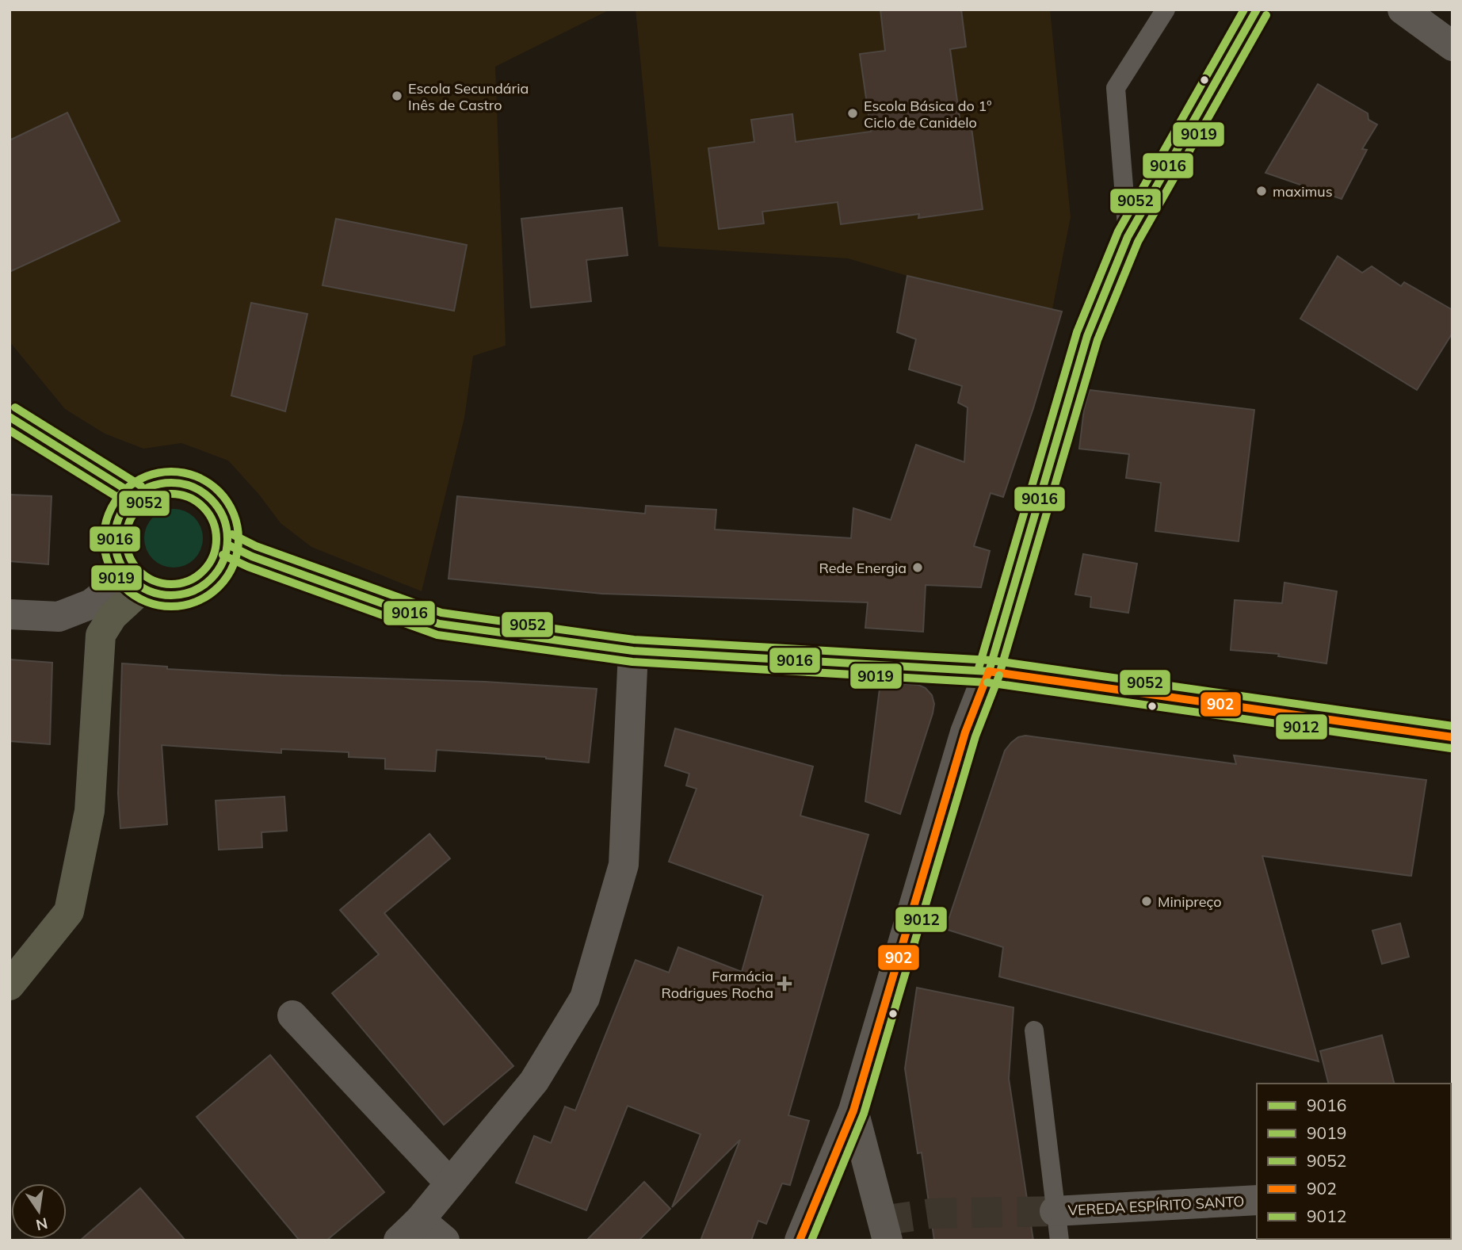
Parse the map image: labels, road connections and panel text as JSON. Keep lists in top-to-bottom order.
{
  "streets": {
    "street": ["VEREDA ESPÍRITO SANTO"]
  },
  "places": {
    "other": [
      "Escola Secundária Inês de Castro",
      "Escola Básica do 1º Ciclo de Canidelo",
      "maximus",
      "Rede Energia",
      "Minipreço"
    ],
    "health": ["Farmácia Rodrigues Rocha"]
  },
  "lines": [
    "transit line 9016",
    "transit line 9052",
    "transit line 9019",
    "transit line 902",
    "transit line 9012"
  ],
  "legend": [
    "9016",
    "9019",
    "9052",
    "902",
    "9012"
  ],
  "north": "bottom"
}
